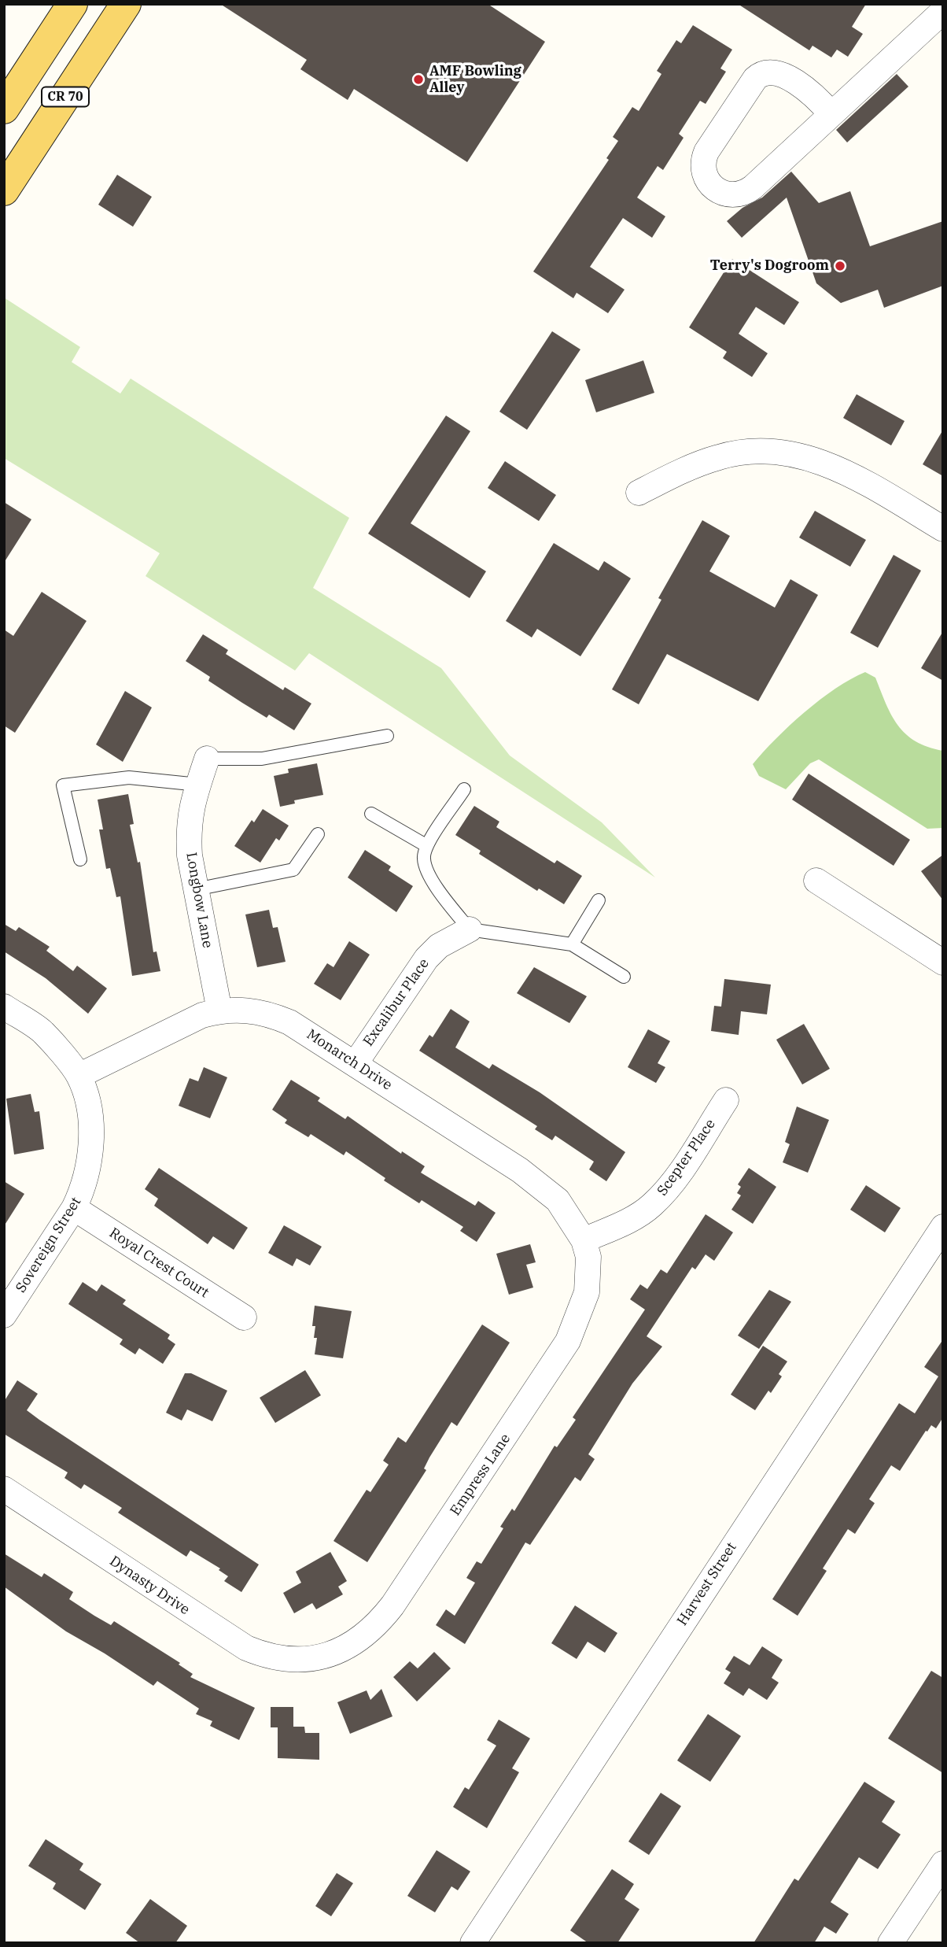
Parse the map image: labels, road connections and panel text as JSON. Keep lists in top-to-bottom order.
{
  "streets": {
    "main road": ["CR 70"],
    "street": [
      "Longbow Lane",
      "Excalibur Place",
      "Monarch Drive",
      "Scepter Place",
      "Sovereign Street",
      "Royal Crest Court",
      "Empress Lane",
      "Harvest Street",
      "Dynasty Drive"
    ]
  },
  "crossings": [
    ["Longbow Lane", "Monarch Drive"],
    ["Excalibur Place", "Monarch Drive"],
    ["Monarch Drive", "Scepter Place"],
    ["Monarch Drive", "Sovereign Street"],
    ["Monarch Drive", "Empress Lane"],
    ["Scepter Place", "Empress Lane"],
    ["Sovereign Street", "Royal Crest Court"],
    ["Empress Lane", "Dynasty Drive"]
  ],
  "places": ["AMF Bowling Alley", "Terry's Dogroom"]
}
